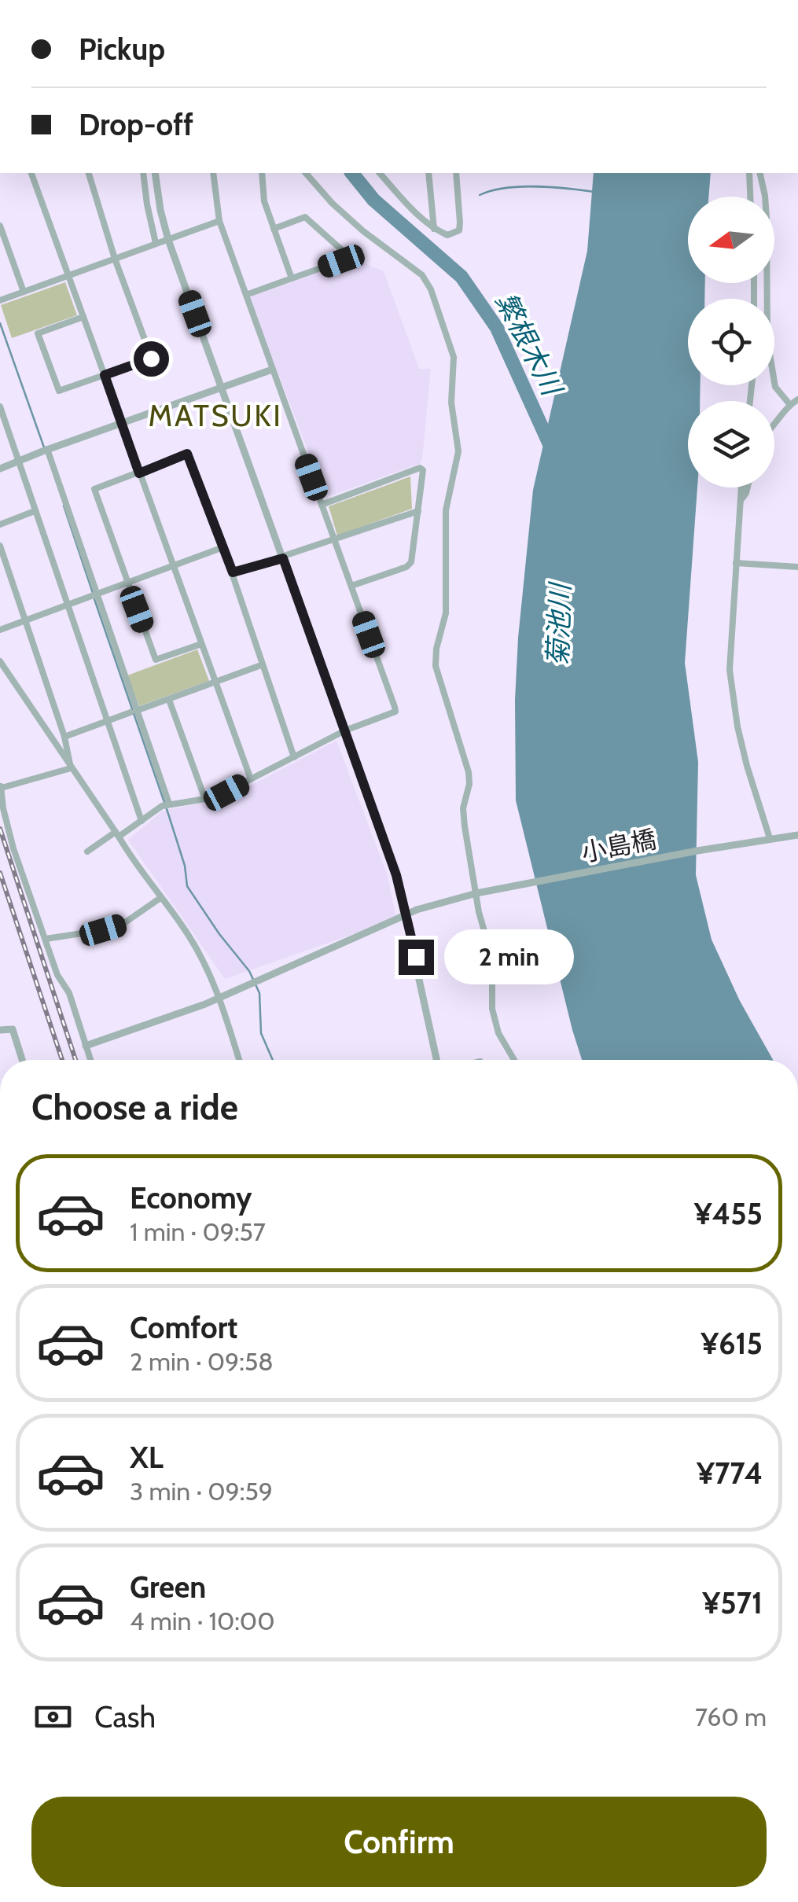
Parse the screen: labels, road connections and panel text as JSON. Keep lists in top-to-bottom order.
{
  "streets": {
    "street": ["小島橋"]
  },
  "districts": ["MATSUKI"],
  "water": ["繁根木川", "菊池川"],
  "north": "left",
  "page": {
    "banner": ["Pickup", "Drop-off"],
    "bubble": "2 min",
    "heading": "Choose a ride",
    "list": [
      {
        "name": "Economy",
        "note": "1 min · 09:57",
        "value": "¥455"
      },
      {
        "name": "Comfort",
        "note": "2 min · 09:58",
        "value": "¥615"
      },
      {
        "name": "XL",
        "note": "3 min · 09:59",
        "value": "¥774"
      },
      {
        "name": "Green",
        "note": "4 min · 10:00",
        "value": "¥571"
      }
    ],
    "pay": ["Cash", "760 m"],
    "buttons": "Confirm"
  }
}
